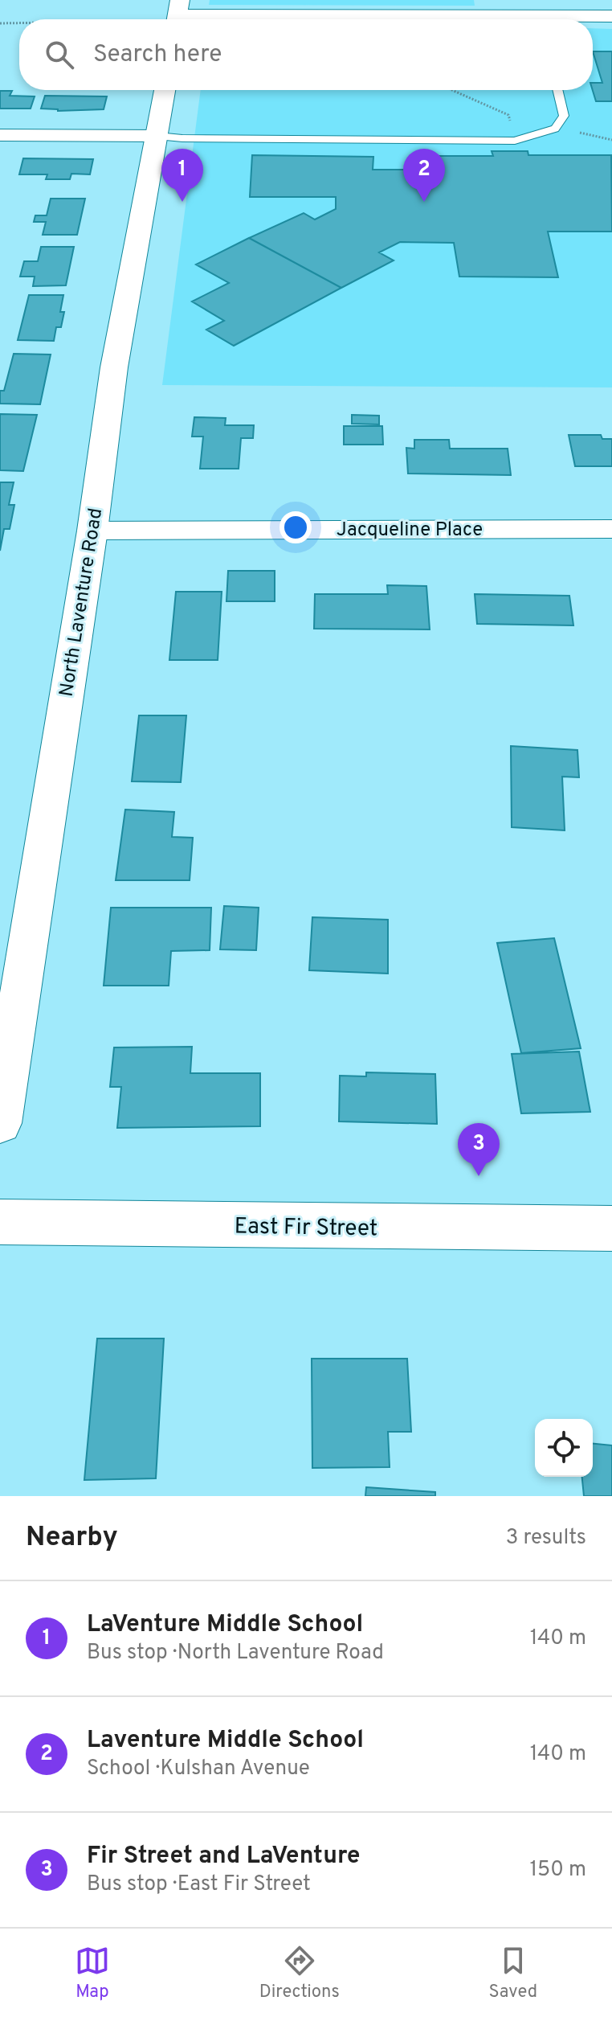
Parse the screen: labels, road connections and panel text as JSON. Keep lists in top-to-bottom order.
{
  "streets": {
    "street": ["Jacqueline Place", "North Laventure Road", "East Fir Street"]
  },
  "crossings": [
    ["Jacqueline Place", "North Laventure Road"]
  ],
  "page": {
    "search": "Search here",
    "pins": ["1", "2", "3"],
    "heading": ["Nearby", "3 results"],
    "list": [
      {
        "mark": "1",
        "name": "LaVenture Middle School",
        "note": "Bus stop · North Laventure Road",
        "value": "140 m"
      },
      {
        "mark": "2",
        "name": "Laventure Middle School",
        "note": "School · Kulshan Avenue",
        "value": "140 m"
      },
      {
        "mark": "3",
        "name": "Fir Street and LaVenture",
        "note": "Bus stop · East Fir Street",
        "value": "150 m"
      }
    ],
    "nav": ["Map", "Directions", "Saved"]
  }
}
